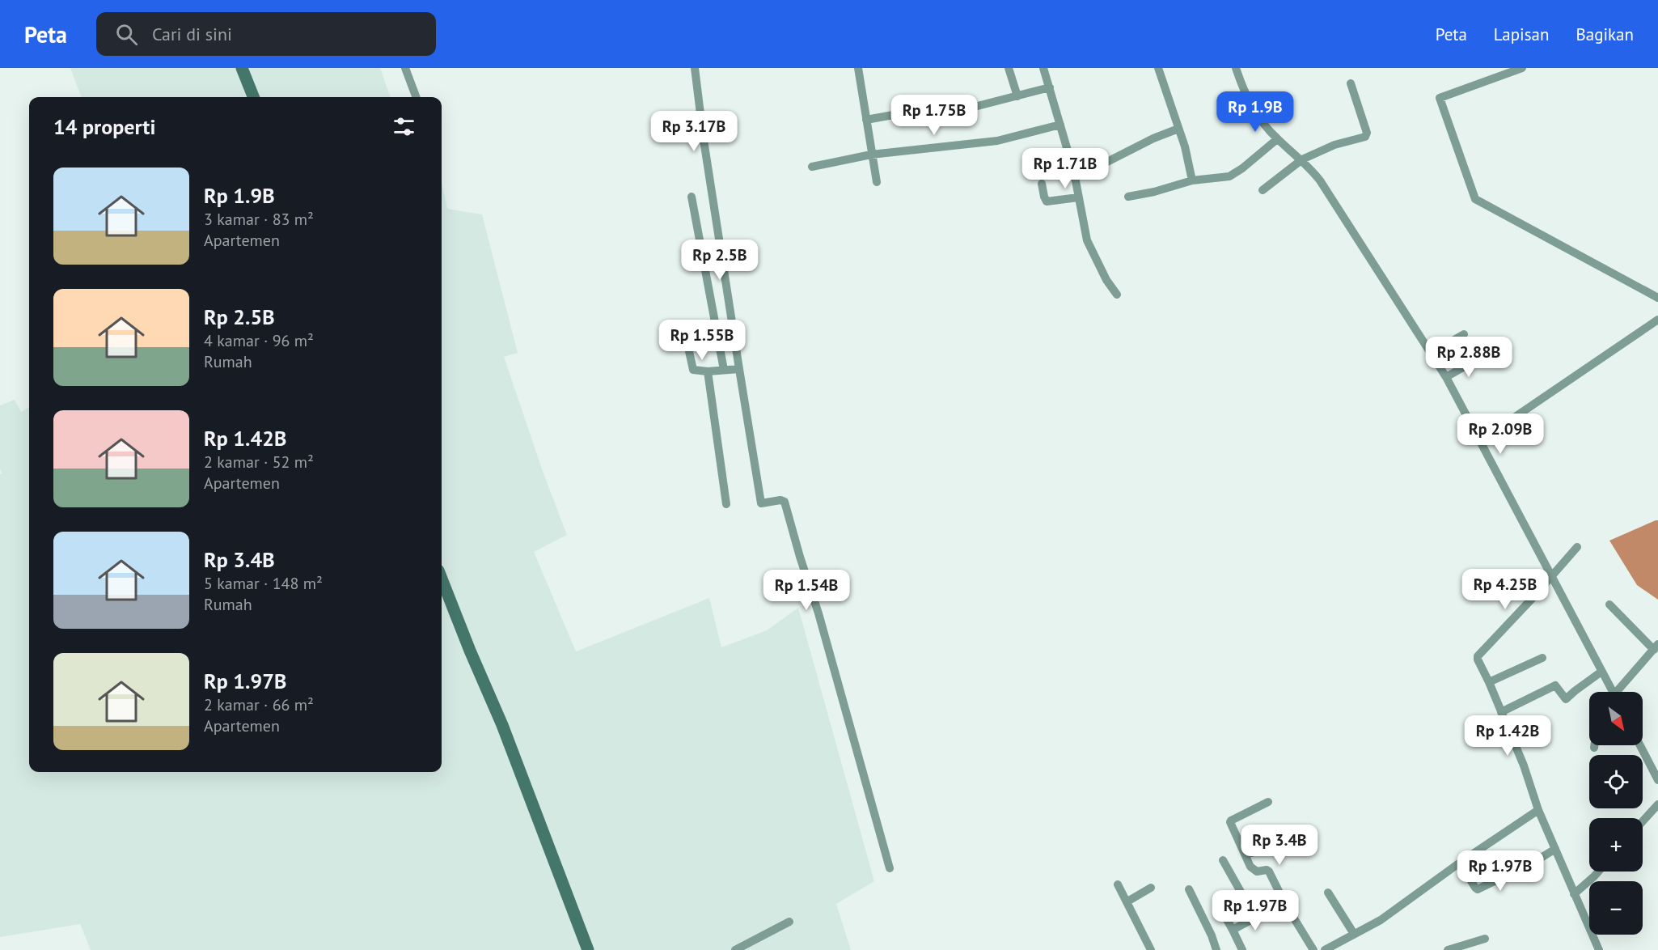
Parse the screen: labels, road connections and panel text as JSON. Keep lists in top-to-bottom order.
{
  "north": "bottom right",
  "page": {
    "header": "Peta",
    "search": "Cari di sini",
    "nav": ["Peta", "Lapisan", "Bagikan"],
    "price": [
      "Rp 1.9B",
      "Rp 1.75B",
      "Rp 3.17B",
      "Rp 1.71B",
      "Rp 2.5B",
      "Rp 1.55B",
      "Rp 2.88B",
      "Rp 2.09B",
      "Rp 4.25B",
      "Rp 1.54B",
      "Rp 1.42B",
      "Rp 3.4B",
      "Rp 1.97B",
      "Rp 1.97B"
    ],
    "heading": "14 properti",
    "list": [
      {
        "name": "Rp 1.9B",
        "note": "3 kamar · 83 m² · Apartemen"
      },
      {
        "name": "Rp 2.5B",
        "note": "4 kamar · 96 m² · Rumah"
      },
      {
        "name": "Rp 1.42B",
        "note": "2 kamar · 52 m² · Apartemen"
      },
      {
        "name": "Rp 3.4B",
        "note": "5 kamar · 148 m² · Rumah"
      },
      {
        "name": "Rp 1.97B",
        "note": "2 kamar · 66 m² · Apartemen"
      }
    ],
    "map_buttons": ["+", "−"]
  }
}
